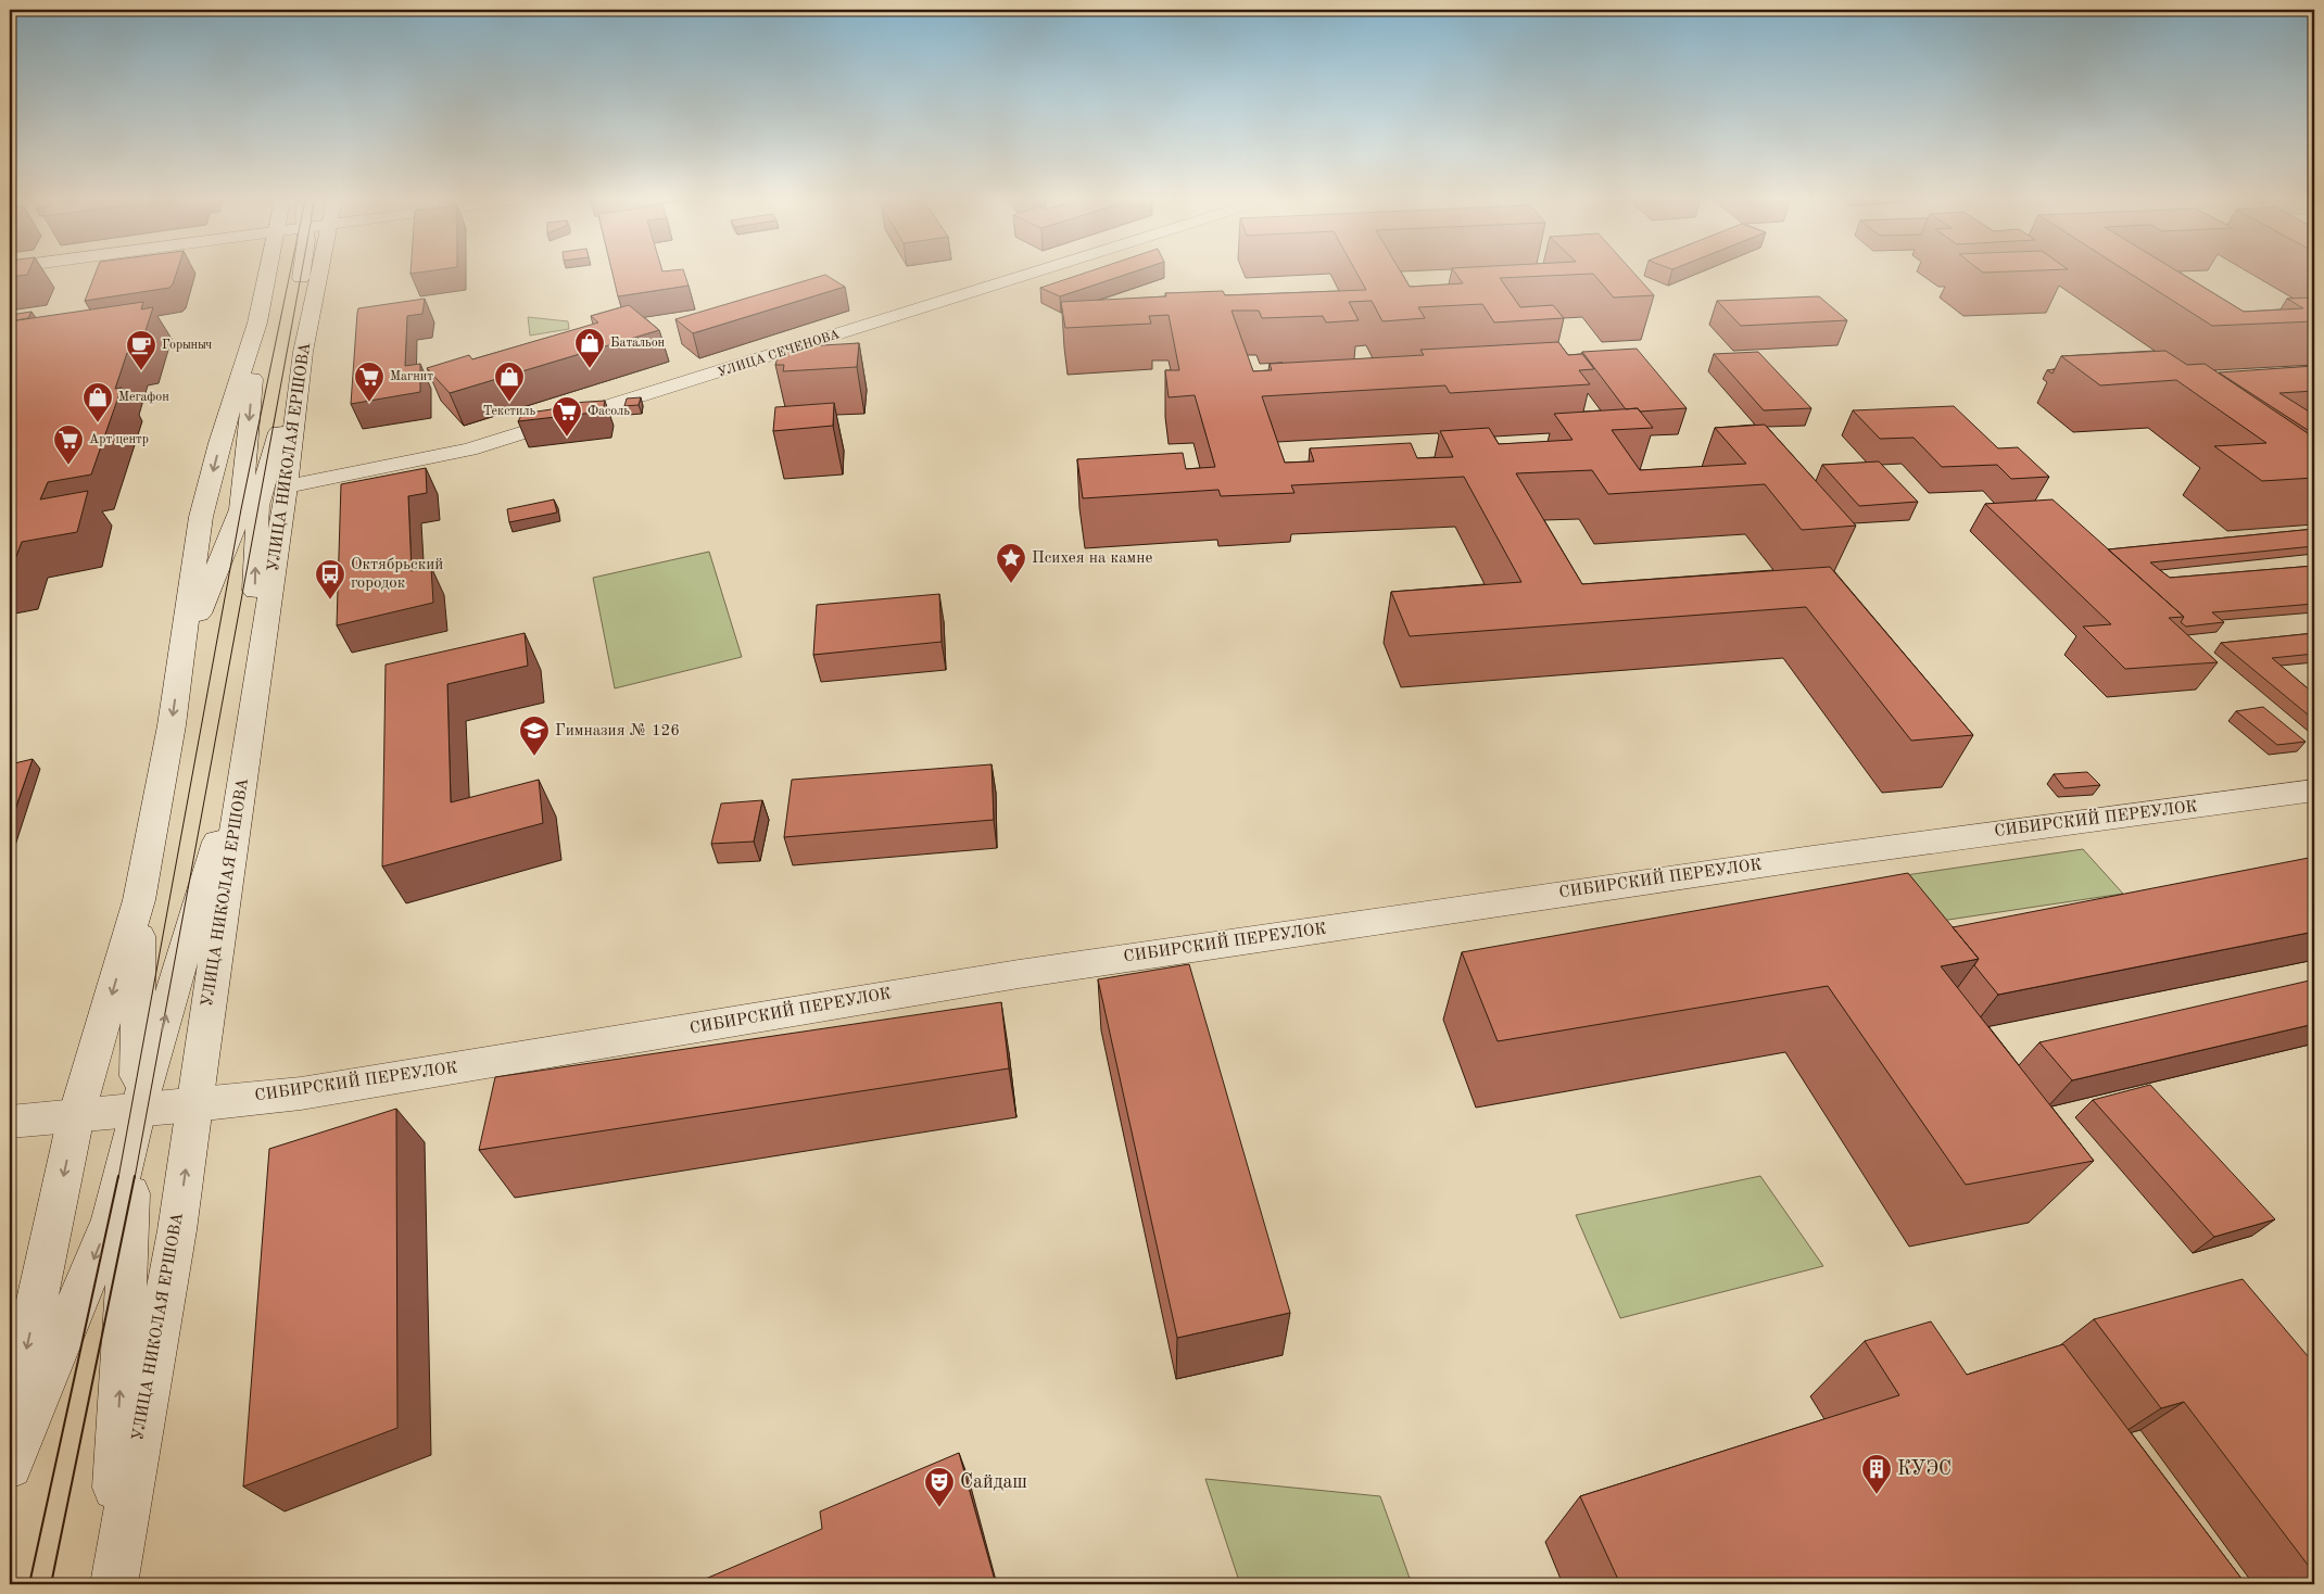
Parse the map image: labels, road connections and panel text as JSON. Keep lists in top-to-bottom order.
{
  "streets": {
    "main road": ["УЛИЦА СЕЧЕНОВА", "УЛИЦА НИКОЛАЯ ЕРШОВА", "СИБИРСКИЙ ПЕРЕУЛОК"]
  },
  "crossings": [
    ["УЛИЦА СЕЧЕНОВА", "УЛИЦА НИКОЛАЯ ЕРШОВА"],
    ["УЛИЦА НИКОЛАЯ ЕРШОВА", "СИБИРСКИЙ ПЕРЕУЛОК"]
  ],
  "places": {
    "shop": ["Батальон", "Текстиль", "Мегафон"],
    "cafe": ["Горыныч"],
    "supermarket": ["Магнит", "Фасоль", "Арт центр"],
    "place": ["Психея на камне"],
    "bus stop": ["Октябрьский городок"],
    "school or university": ["Гимназия № 126"],
    "building": ["КУЭС"],
    "theatre": ["Сайдаш"]
  }
}
